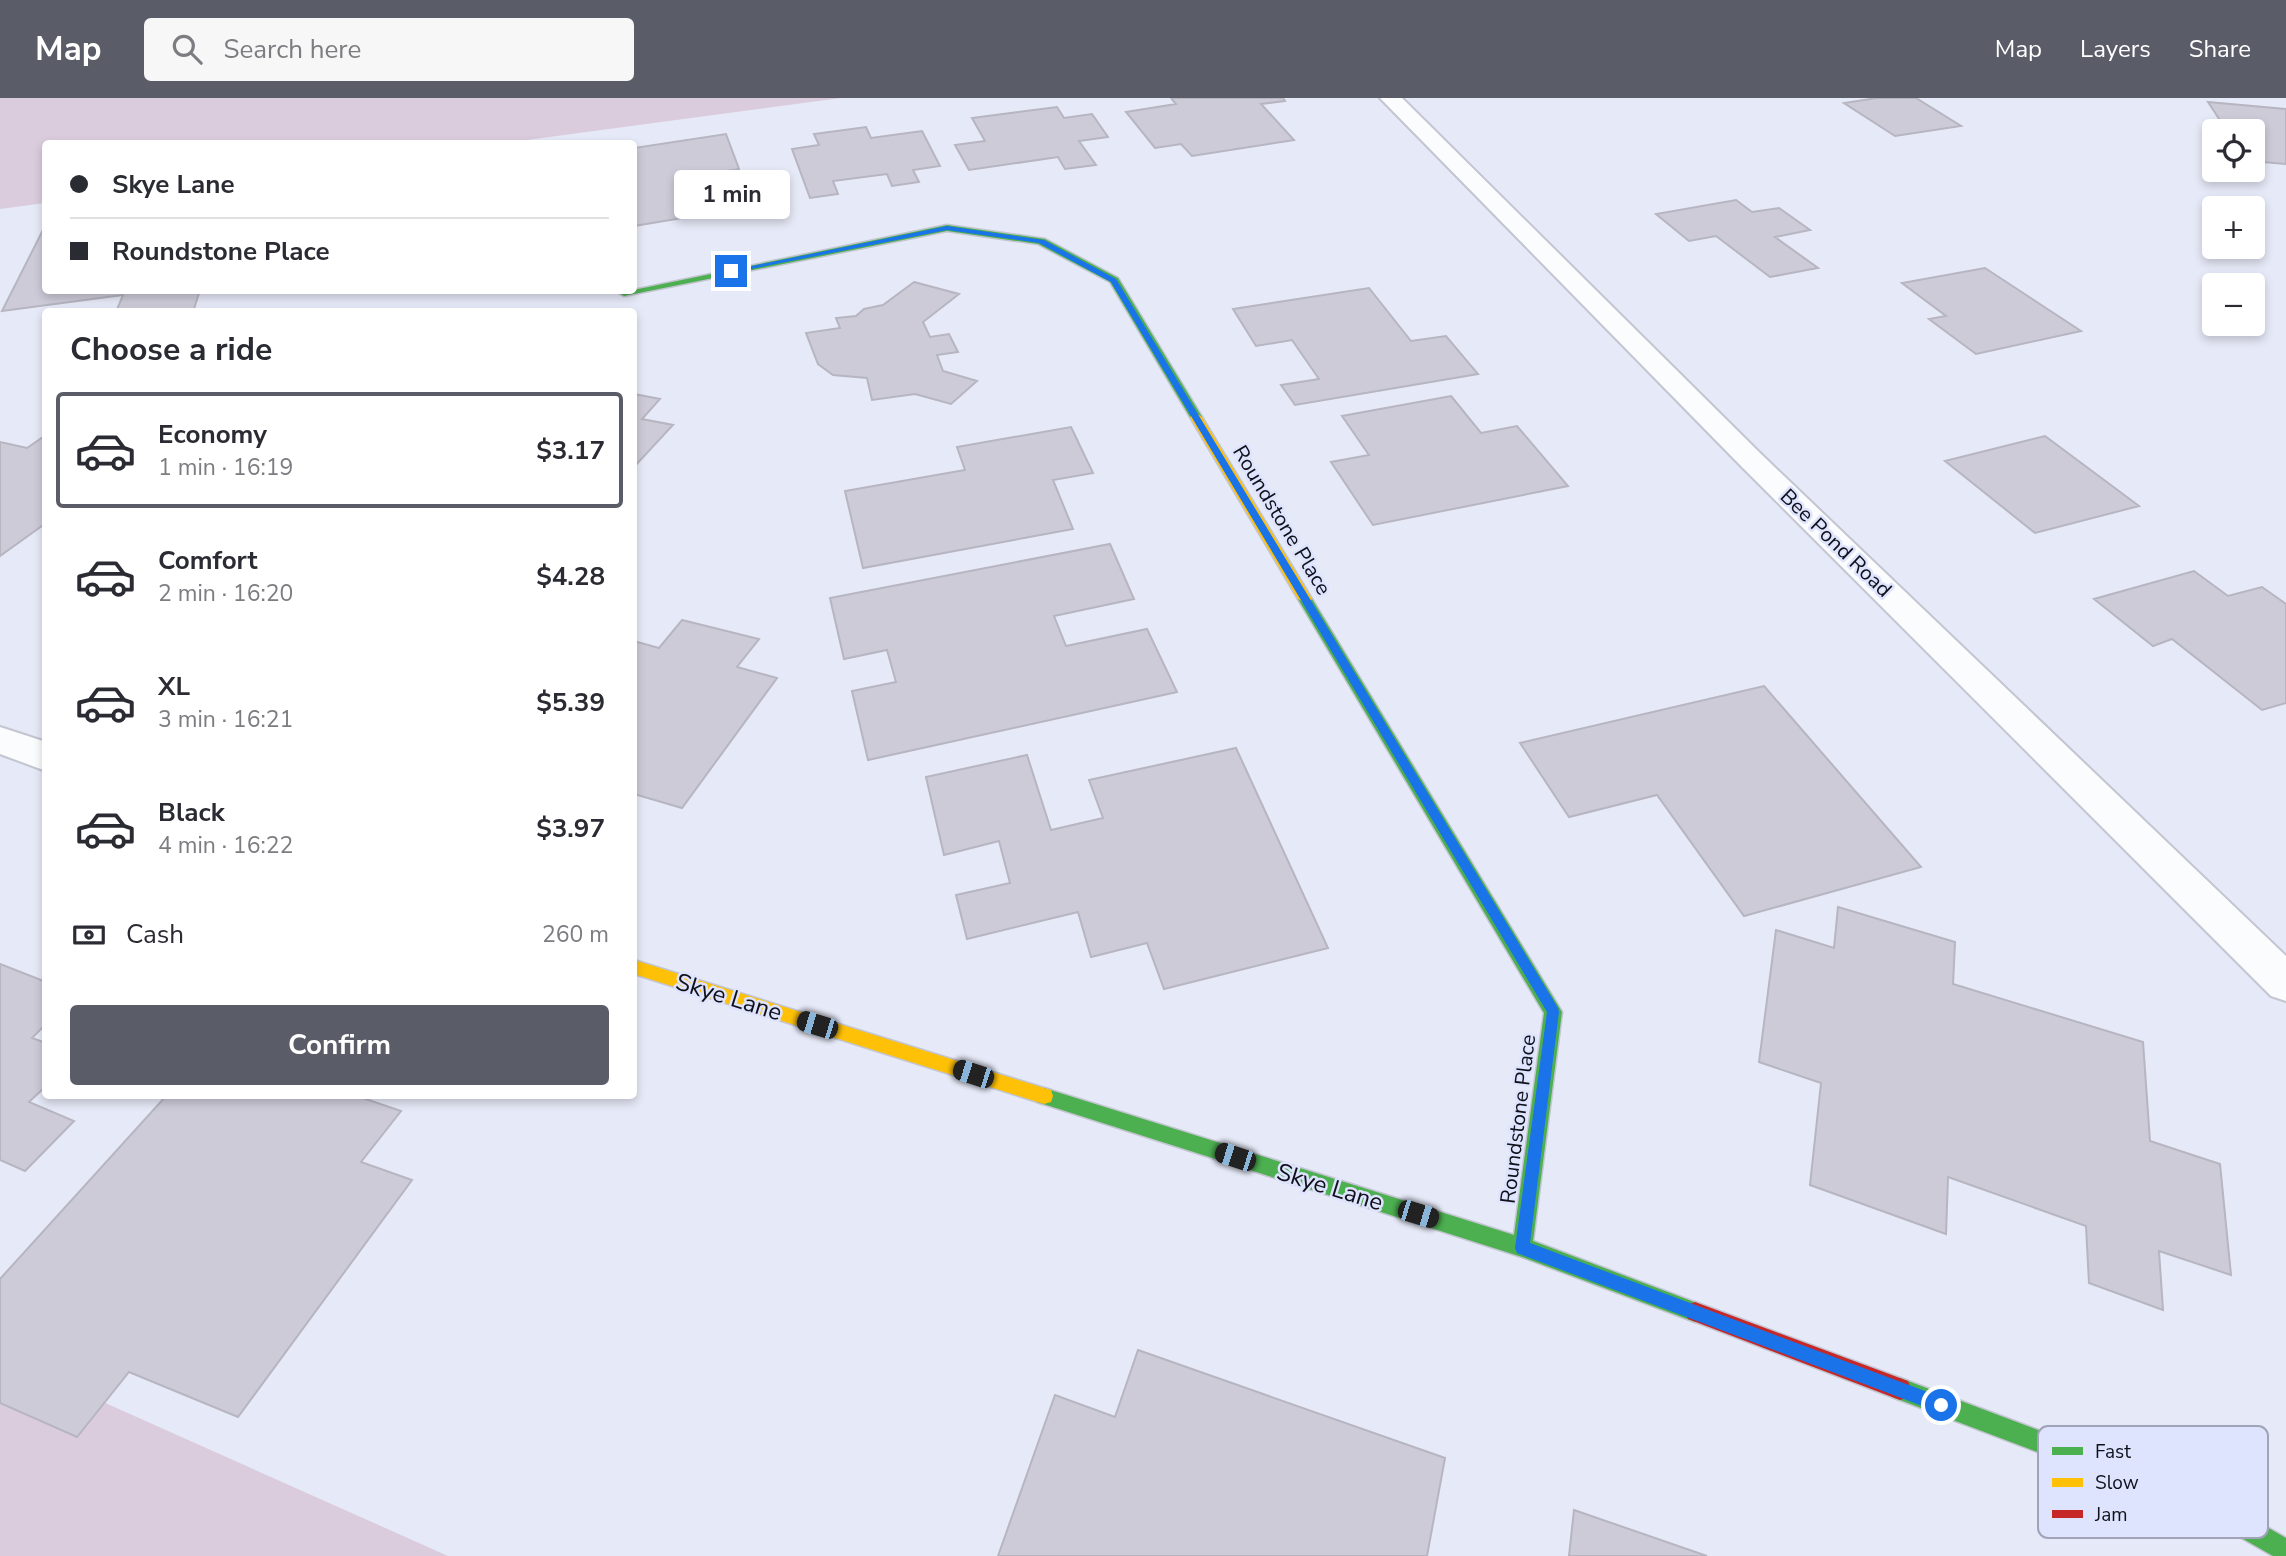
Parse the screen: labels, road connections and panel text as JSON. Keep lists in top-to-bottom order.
{
  "streets": {
    "street": ["Roundstone Place", "Bee Pond Road", "Skye Lane"]
  },
  "crossings": [
    ["Roundstone Place", "Skye Lane"]
  ],
  "legend": ["Fast", "Slow", "Jam"],
  "page": {
    "header": "Map",
    "search": "Search here",
    "nav": ["Map", "Layers", "Share"],
    "map_buttons": ["+", "−"],
    "banner": ["Skye Lane", "Roundstone Place"],
    "bubble": "1 min",
    "heading": "Choose a ride",
    "list": [
      {
        "name": "Economy",
        "note": "1 min · 16:19",
        "value": "$3.17"
      },
      {
        "name": "Comfort",
        "note": "2 min · 16:20",
        "value": "$4.28"
      },
      {
        "name": "XL",
        "note": "3 min · 16:21",
        "value": "$5.39"
      },
      {
        "name": "Black",
        "note": "4 min · 16:22",
        "value": "$3.97"
      }
    ],
    "pay": ["Cash", "260 m"],
    "buttons": "Confirm"
  }
}
